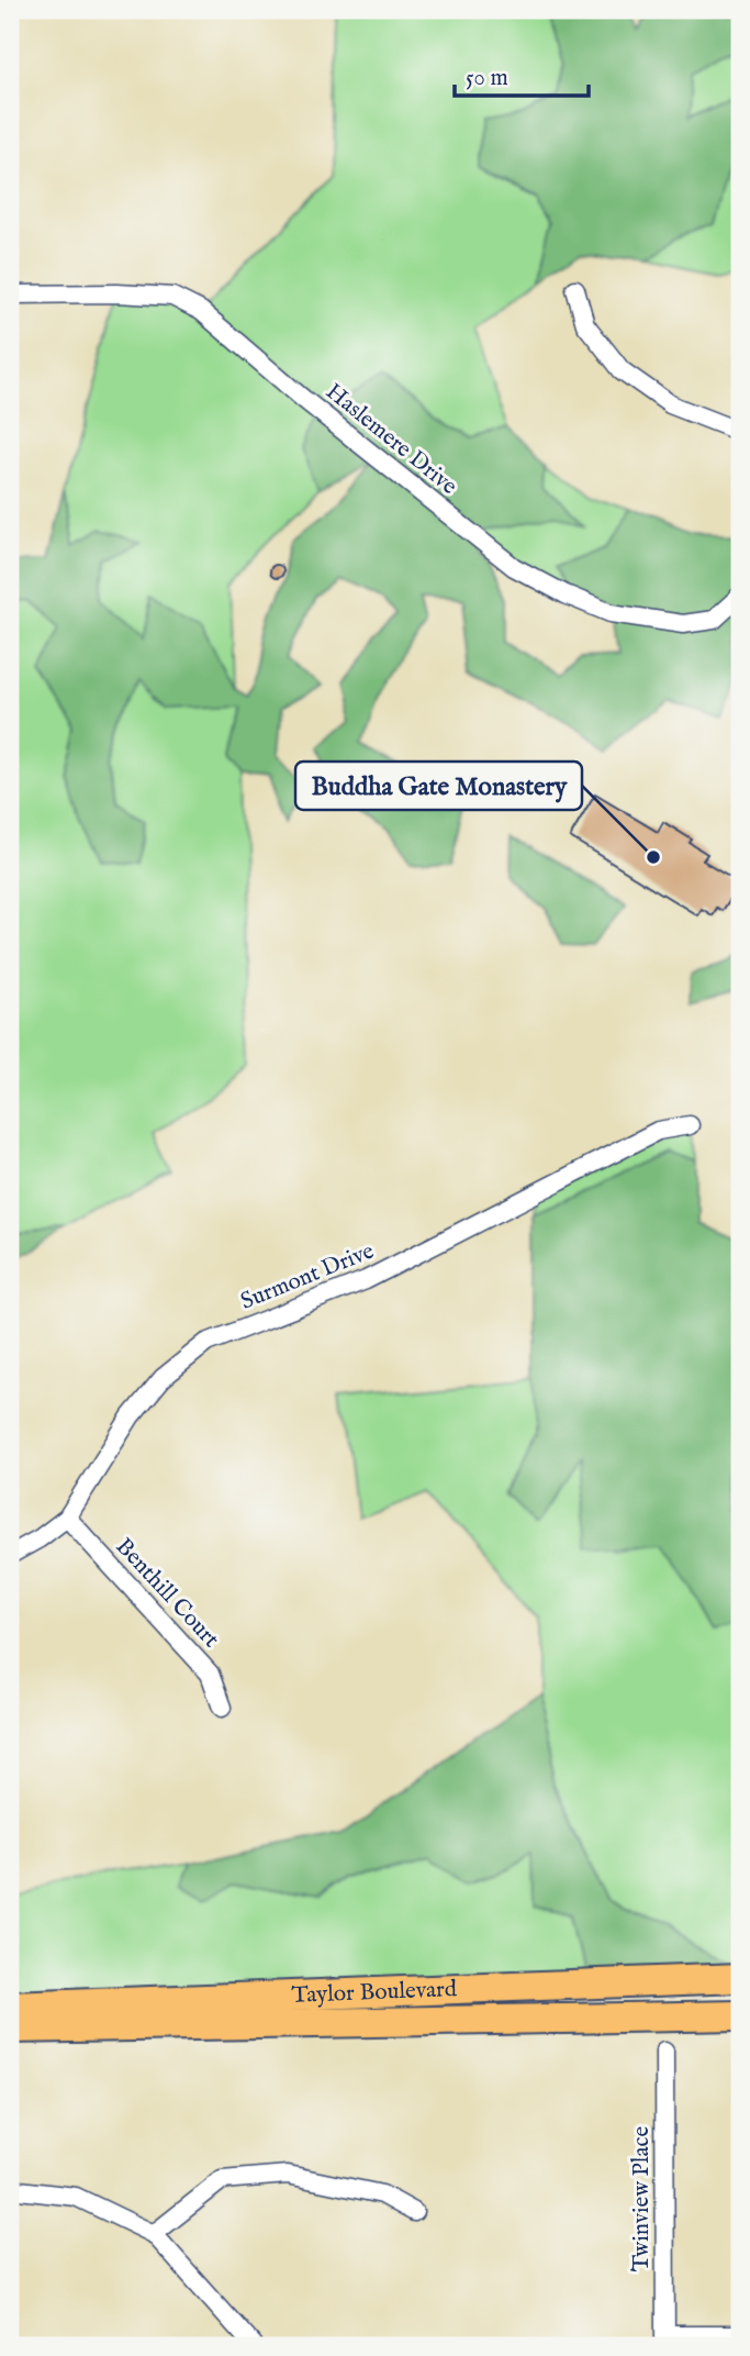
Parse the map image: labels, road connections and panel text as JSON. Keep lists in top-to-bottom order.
{
  "streets": {
    "main road": ["Taylor Boulevard"],
    "street": [
      "Haslemere Drive",
      "Surmont Drive",
      "Benthill Court",
      "Twinview Place"
    ]
  },
  "crossings": [
    ["Surmont Drive", "Benthill Court"]
  ],
  "places": ["Buddha Gate Monastery"],
  "scale_bar": "50 m"
}
